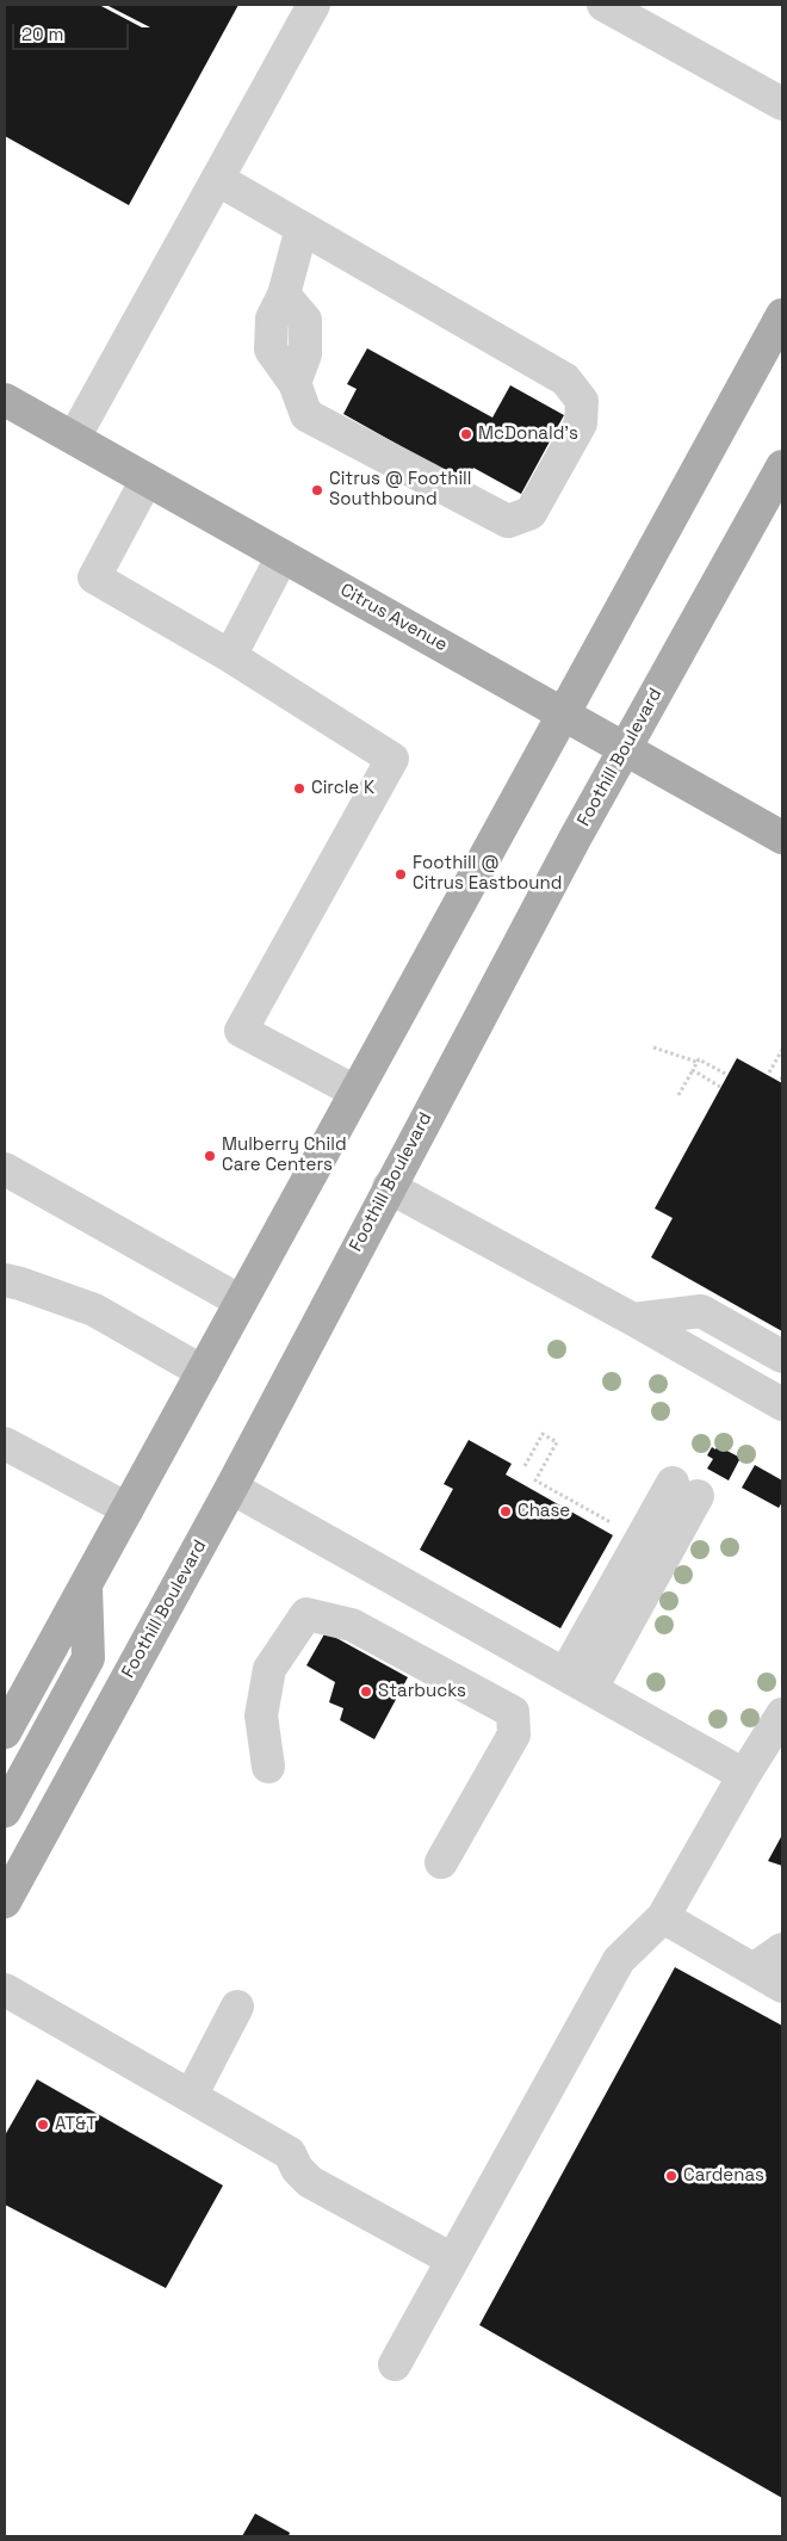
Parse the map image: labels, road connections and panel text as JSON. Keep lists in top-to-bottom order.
{
  "streets": {
    "main road": ["Citrus Avenue", "Foothill Boulevard"]
  },
  "crossings": [
    ["Citrus Avenue", "Foothill Boulevard"]
  ],
  "places": [
    "McDonald's",
    "Citrus @ Foothill Southbound",
    "Circle K",
    "Foothill @ Citrus Eastbound",
    "Mulberry Child Care Centers",
    "Chase",
    "Starbucks",
    "AT&T",
    "Cardenas"
  ],
  "scale_bar": "20 m"
}
